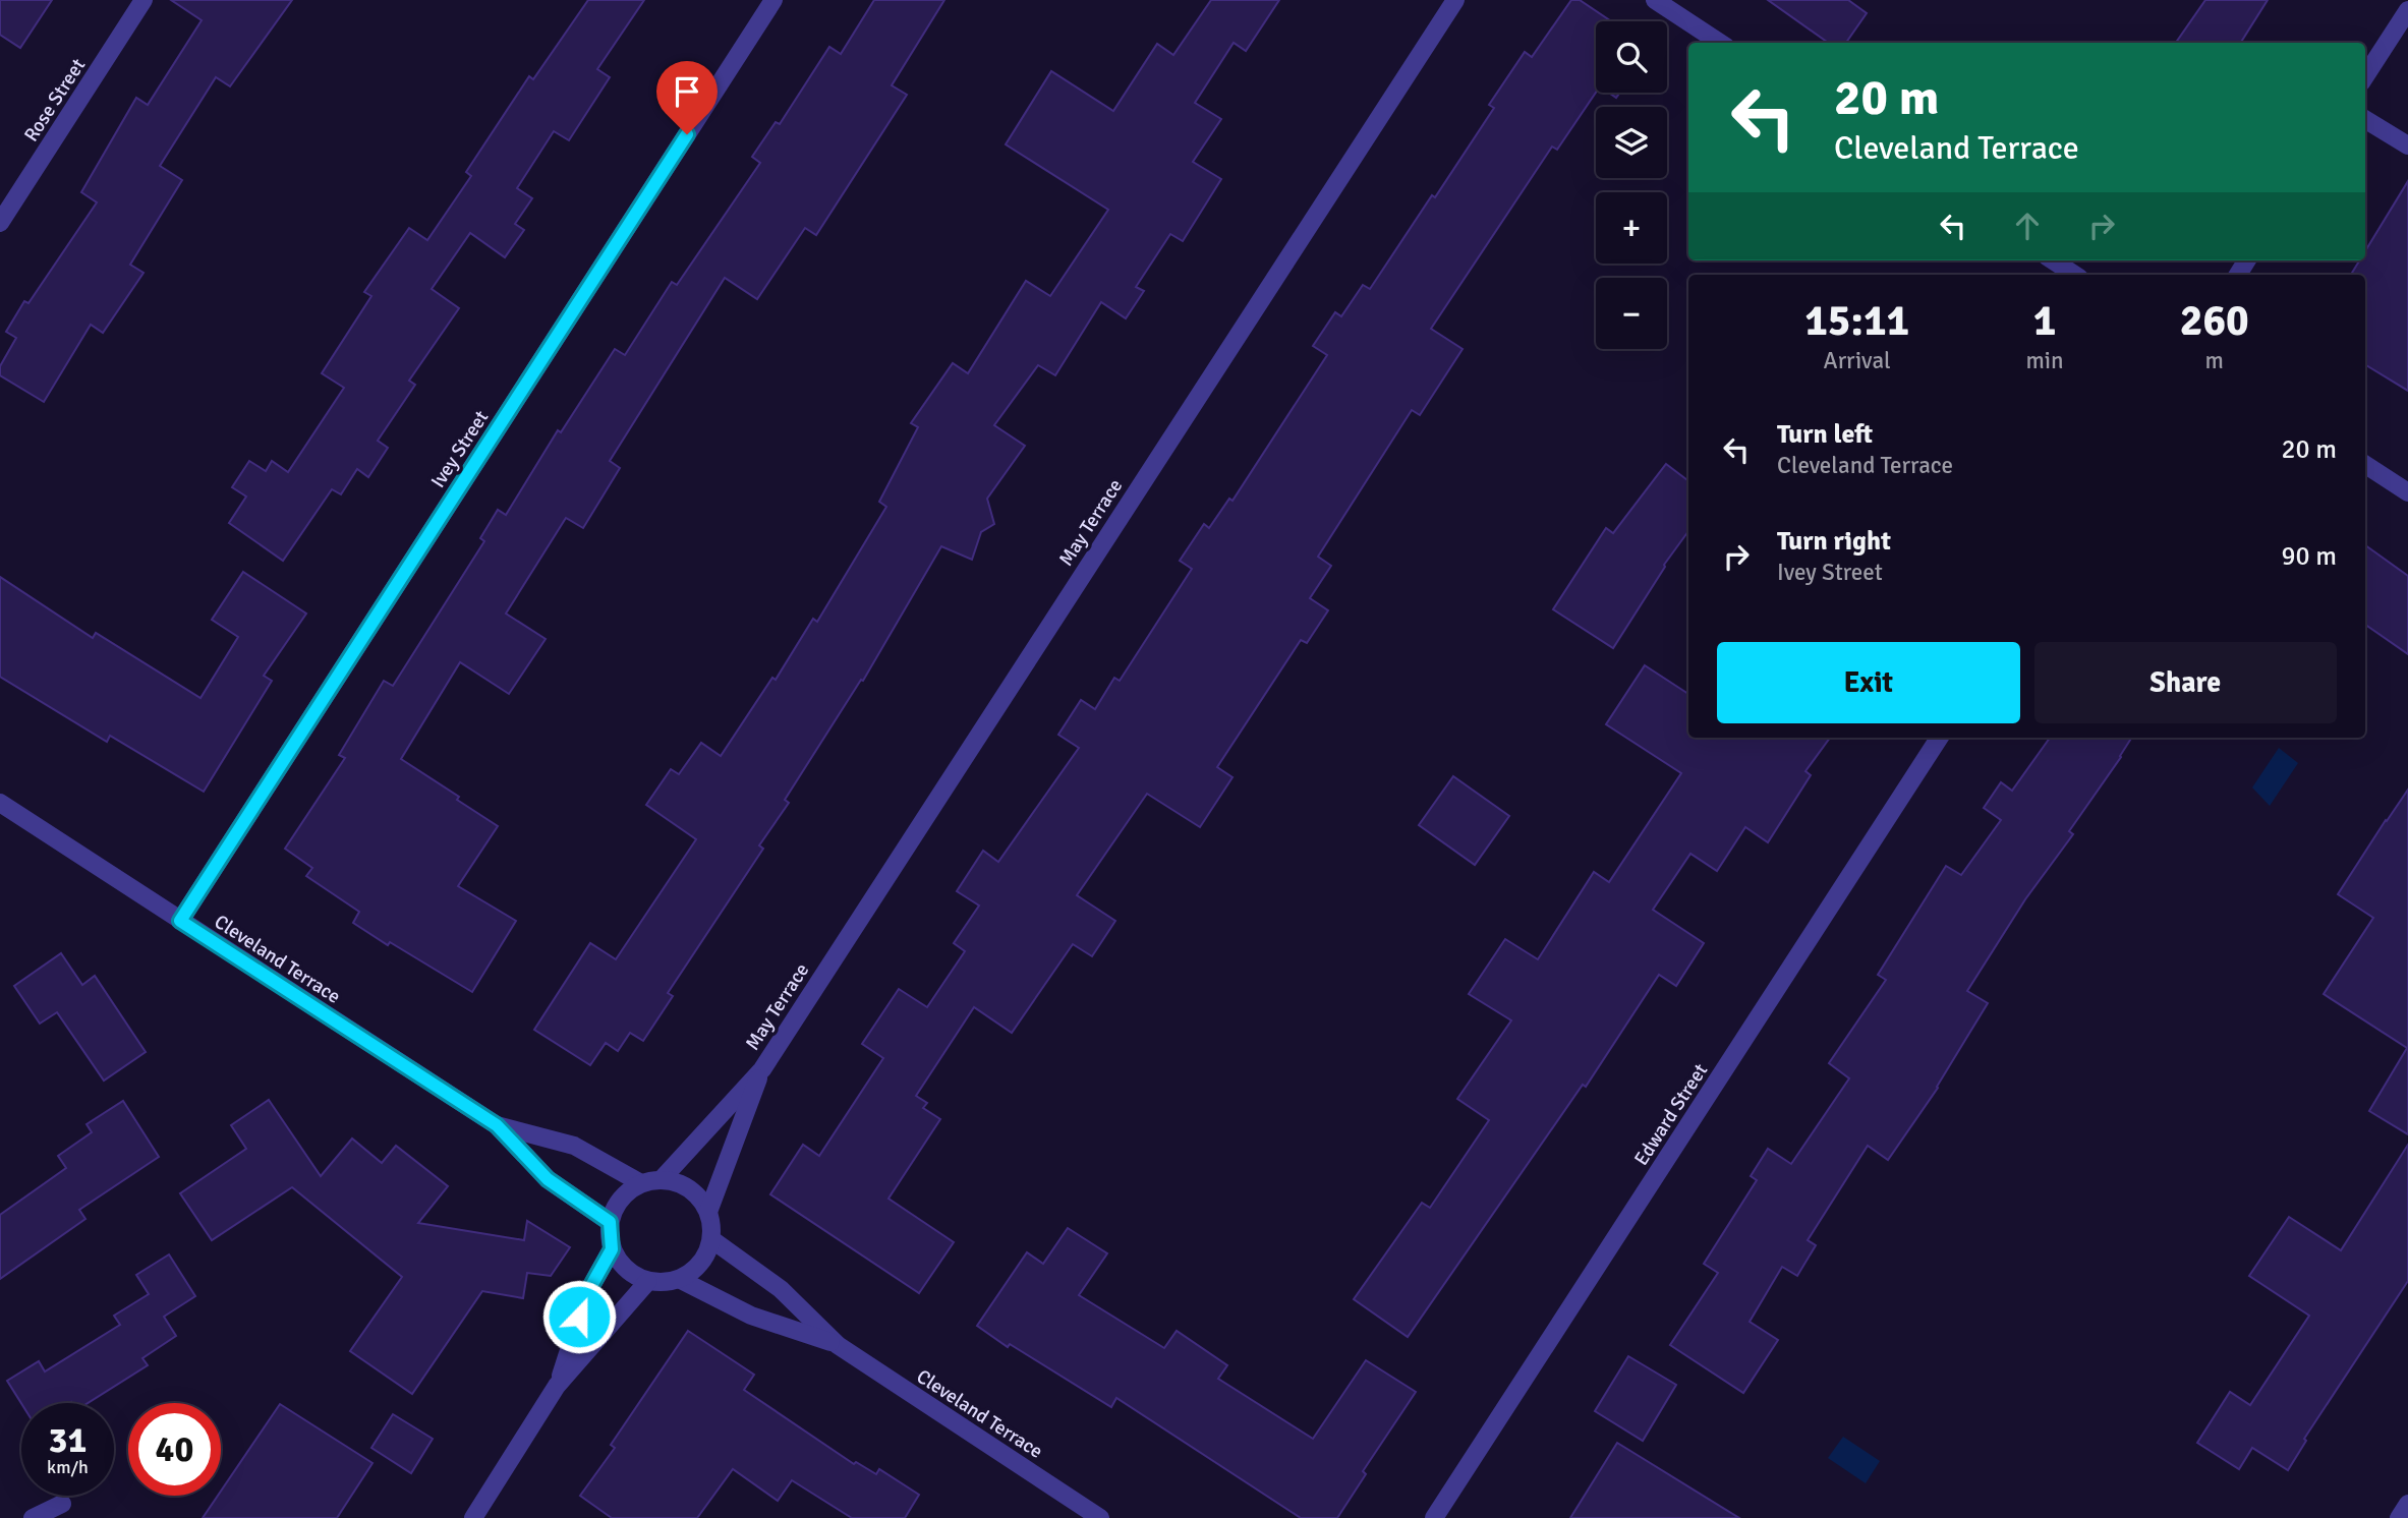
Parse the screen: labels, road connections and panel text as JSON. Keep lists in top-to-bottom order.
{
  "streets": {
    "street": [
      "Rose Street",
      "Ivey Street",
      "May Terrace",
      "Cleveland Terrace",
      "Edward Street"
    ]
  },
  "crossings": [
    ["Ivey Street", "Cleveland Terrace"],
    ["May Terrace", "Cleveland Terrace"]
  ],
  "page": {
    "map_buttons": ["+", "−"],
    "turn": ["20 m", "Cleveland Terrace"],
    "eta": [
      "15:11",
      "Arrival",
      "1",
      "min",
      "260",
      "m"
    ],
    "list": [
      {
        "name": "Turn left",
        "note": "Cleveland Terrace",
        "value": "20 m"
      },
      {
        "name": "Turn right",
        "note": "Ivey Street",
        "value": "90 m"
      }
    ],
    "buttons": ["Exit", "Share"],
    "speed": "31 km/h",
    "limit": "40"
  }
}
